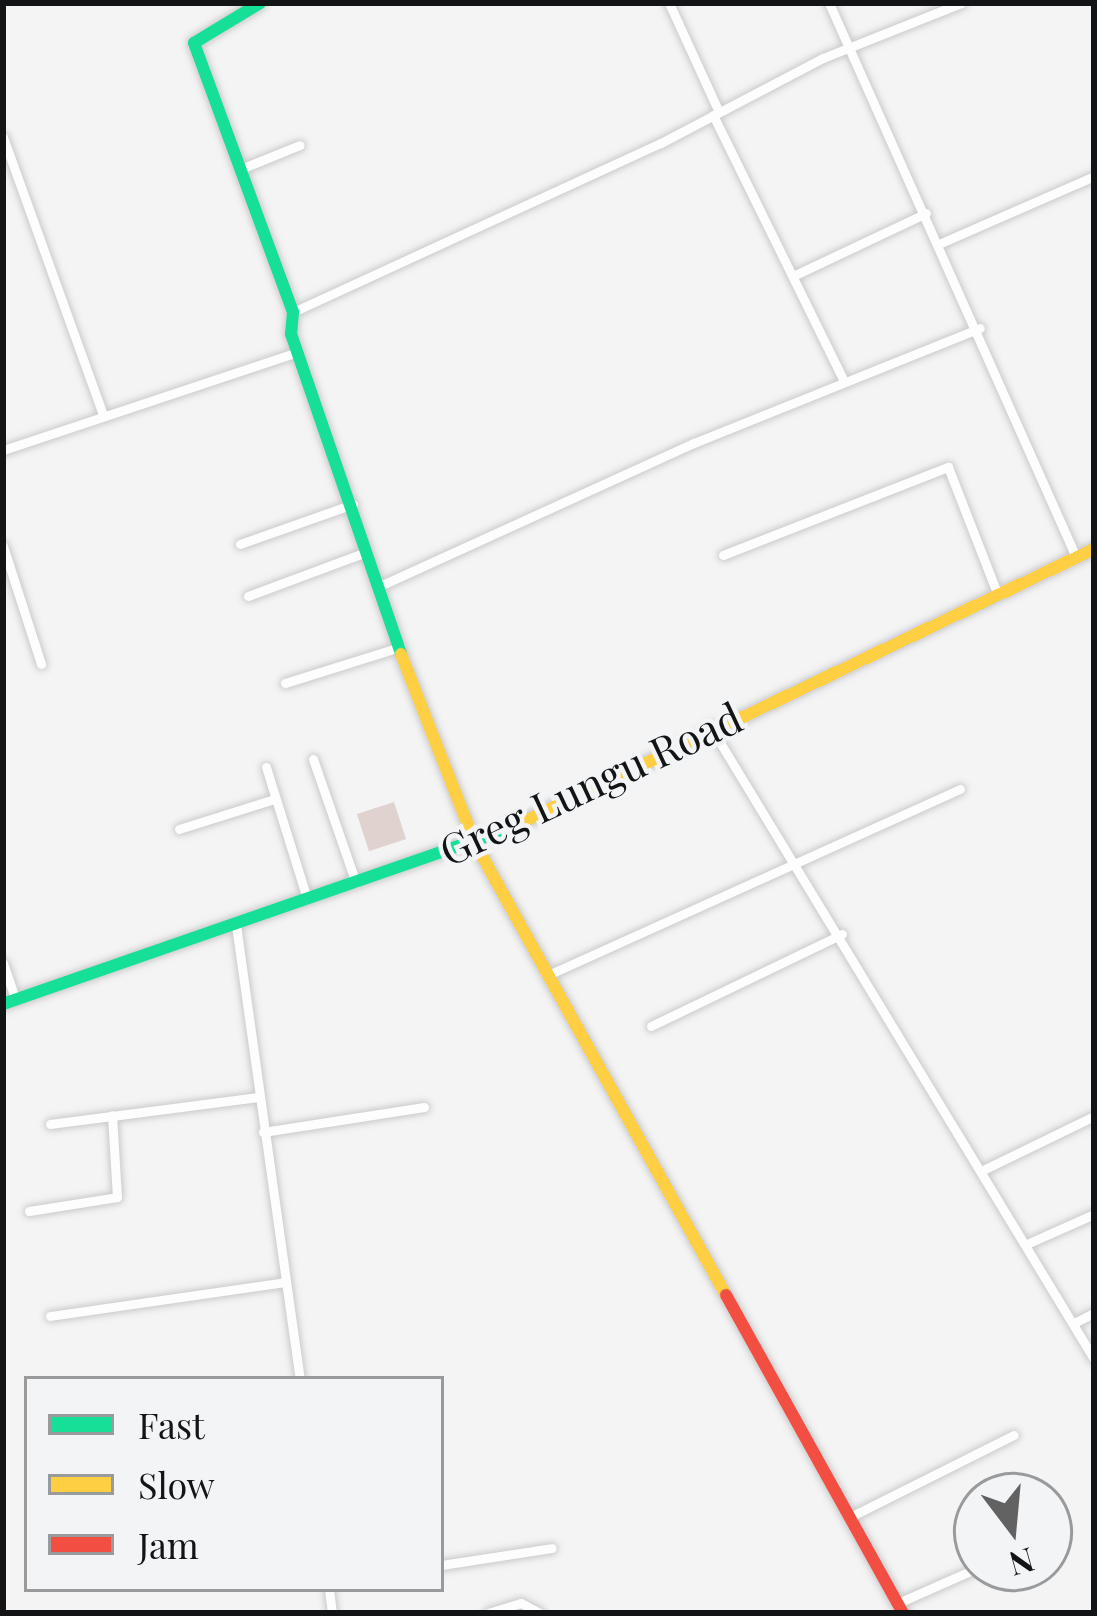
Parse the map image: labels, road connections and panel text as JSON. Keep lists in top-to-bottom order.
{
  "streets": {
    "street": ["Greg Lungu Road"]
  },
  "legend": ["Fast", "Slow", "Jam"],
  "north": "bottom"
}
